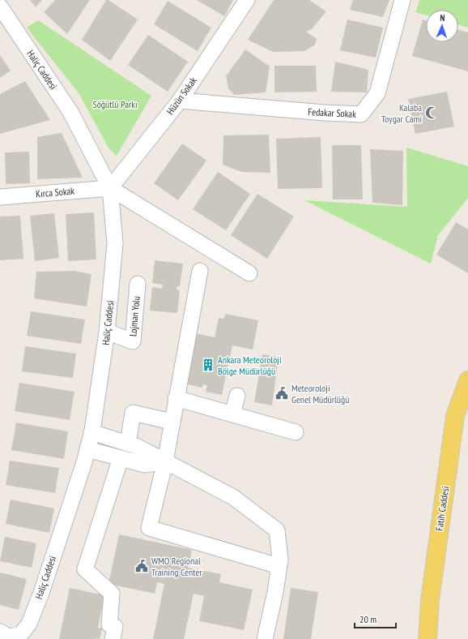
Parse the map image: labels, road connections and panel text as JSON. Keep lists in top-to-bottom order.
{
  "streets": {
    "main road": ["Fatih Caddesi"],
    "street": [
      "Haliç Caddesi",
      "Hüzün Sokak",
      "Fedakar Sokak",
      "Kırca Sokak",
      "Lojman Yolu"
    ]
  },
  "crossings": [
    ["Haliç Caddesi", "Hüzün Sokak"],
    ["Haliç Caddesi", "Kırca Sokak"],
    ["Haliç Caddesi", "Lojman Yolu"],
    ["Hüzün Sokak", "Fedakar Sokak"],
    ["Hüzün Sokak", "Kırca Sokak"]
  ],
  "parks": ["Söğütlü Parkı"],
  "places": {
    "mosque": ["Kalaba Toygar Cami"],
    "building": ["Ankara Meteoroloji Bölge Müdürlüğü"],
    "public building": ["Meteoroloji Genel Müdürlüğü", "WMO Regional Training Center"]
  },
  "scale_bar": "20 m",
  "north": "top"
}
